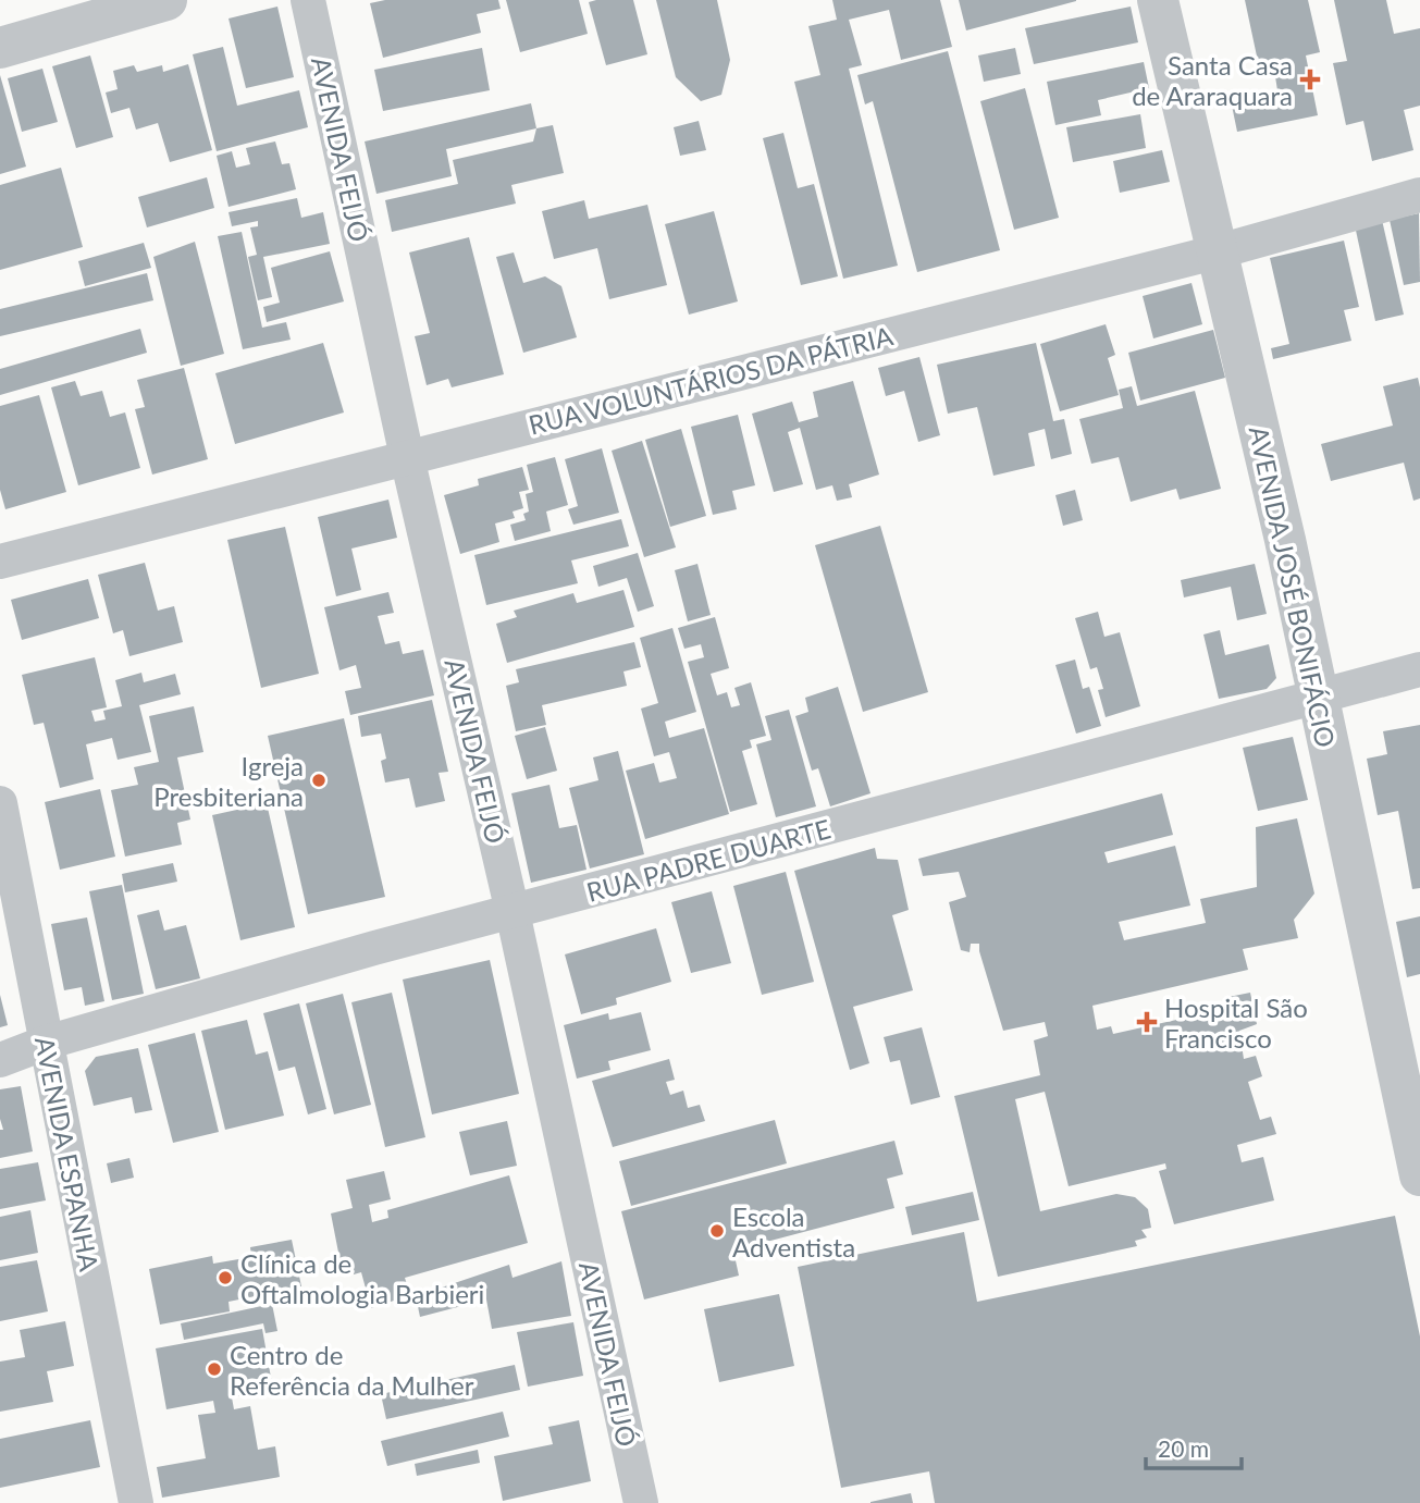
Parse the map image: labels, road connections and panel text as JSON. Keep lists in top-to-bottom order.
{
  "streets": {
    "street": [
      "AVENIDA FEIJÓ",
      "RUA VOLUNTÁRIOS DA PÁTRIA",
      "AVENIDA JOSÉ BONIFÁCIO",
      "RUA PADRE DUARTE",
      "AVENIDA ESPANHA"
    ]
  },
  "crossings": [
    ["AVENIDA FEIJÓ", "RUA VOLUNTÁRIOS DA PÁTRIA"],
    ["AVENIDA FEIJÓ", "RUA PADRE DUARTE"],
    ["RUA VOLUNTÁRIOS DA PÁTRIA", "AVENIDA JOSÉ BONIFÁCIO"],
    ["AVENIDA JOSÉ BONIFÁCIO", "RUA PADRE DUARTE"],
    ["RUA PADRE DUARTE", "AVENIDA ESPANHA"]
  ],
  "places": {
    "health": ["Santa Casa de Araraquara", "Hospital São Francisco"],
    "other": [
      "Igreja Presbiteriana",
      "Escola Adventista",
      "Clínica de Oftalmologia Barbieri",
      "Centro de Referência da Mulher"
    ]
  },
  "scale_bar": "20 m"
}
